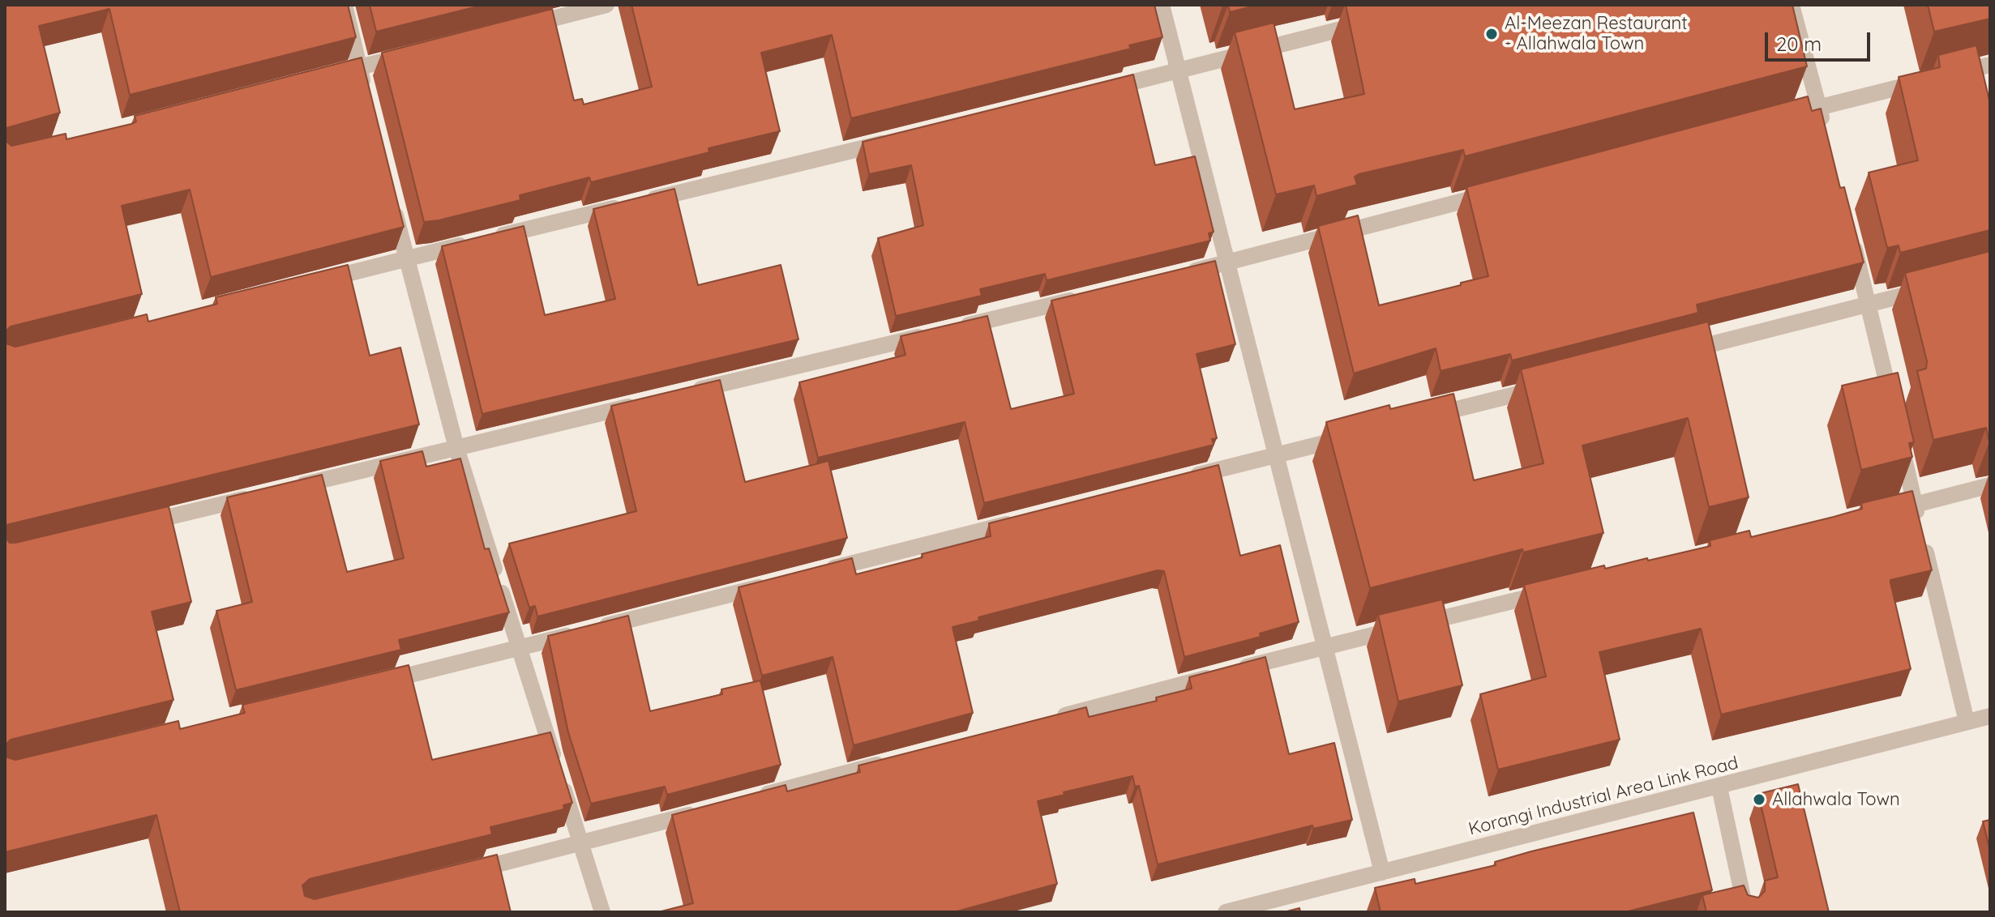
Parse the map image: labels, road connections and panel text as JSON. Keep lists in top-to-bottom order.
{
  "streets": {
    "street": ["Korangi Industrial Area Link Road"]
  },
  "places": ["Al-Meezan Restaurant - Allahwala Town", "Allahwala Town"],
  "scale_bar": "20 m"
}
